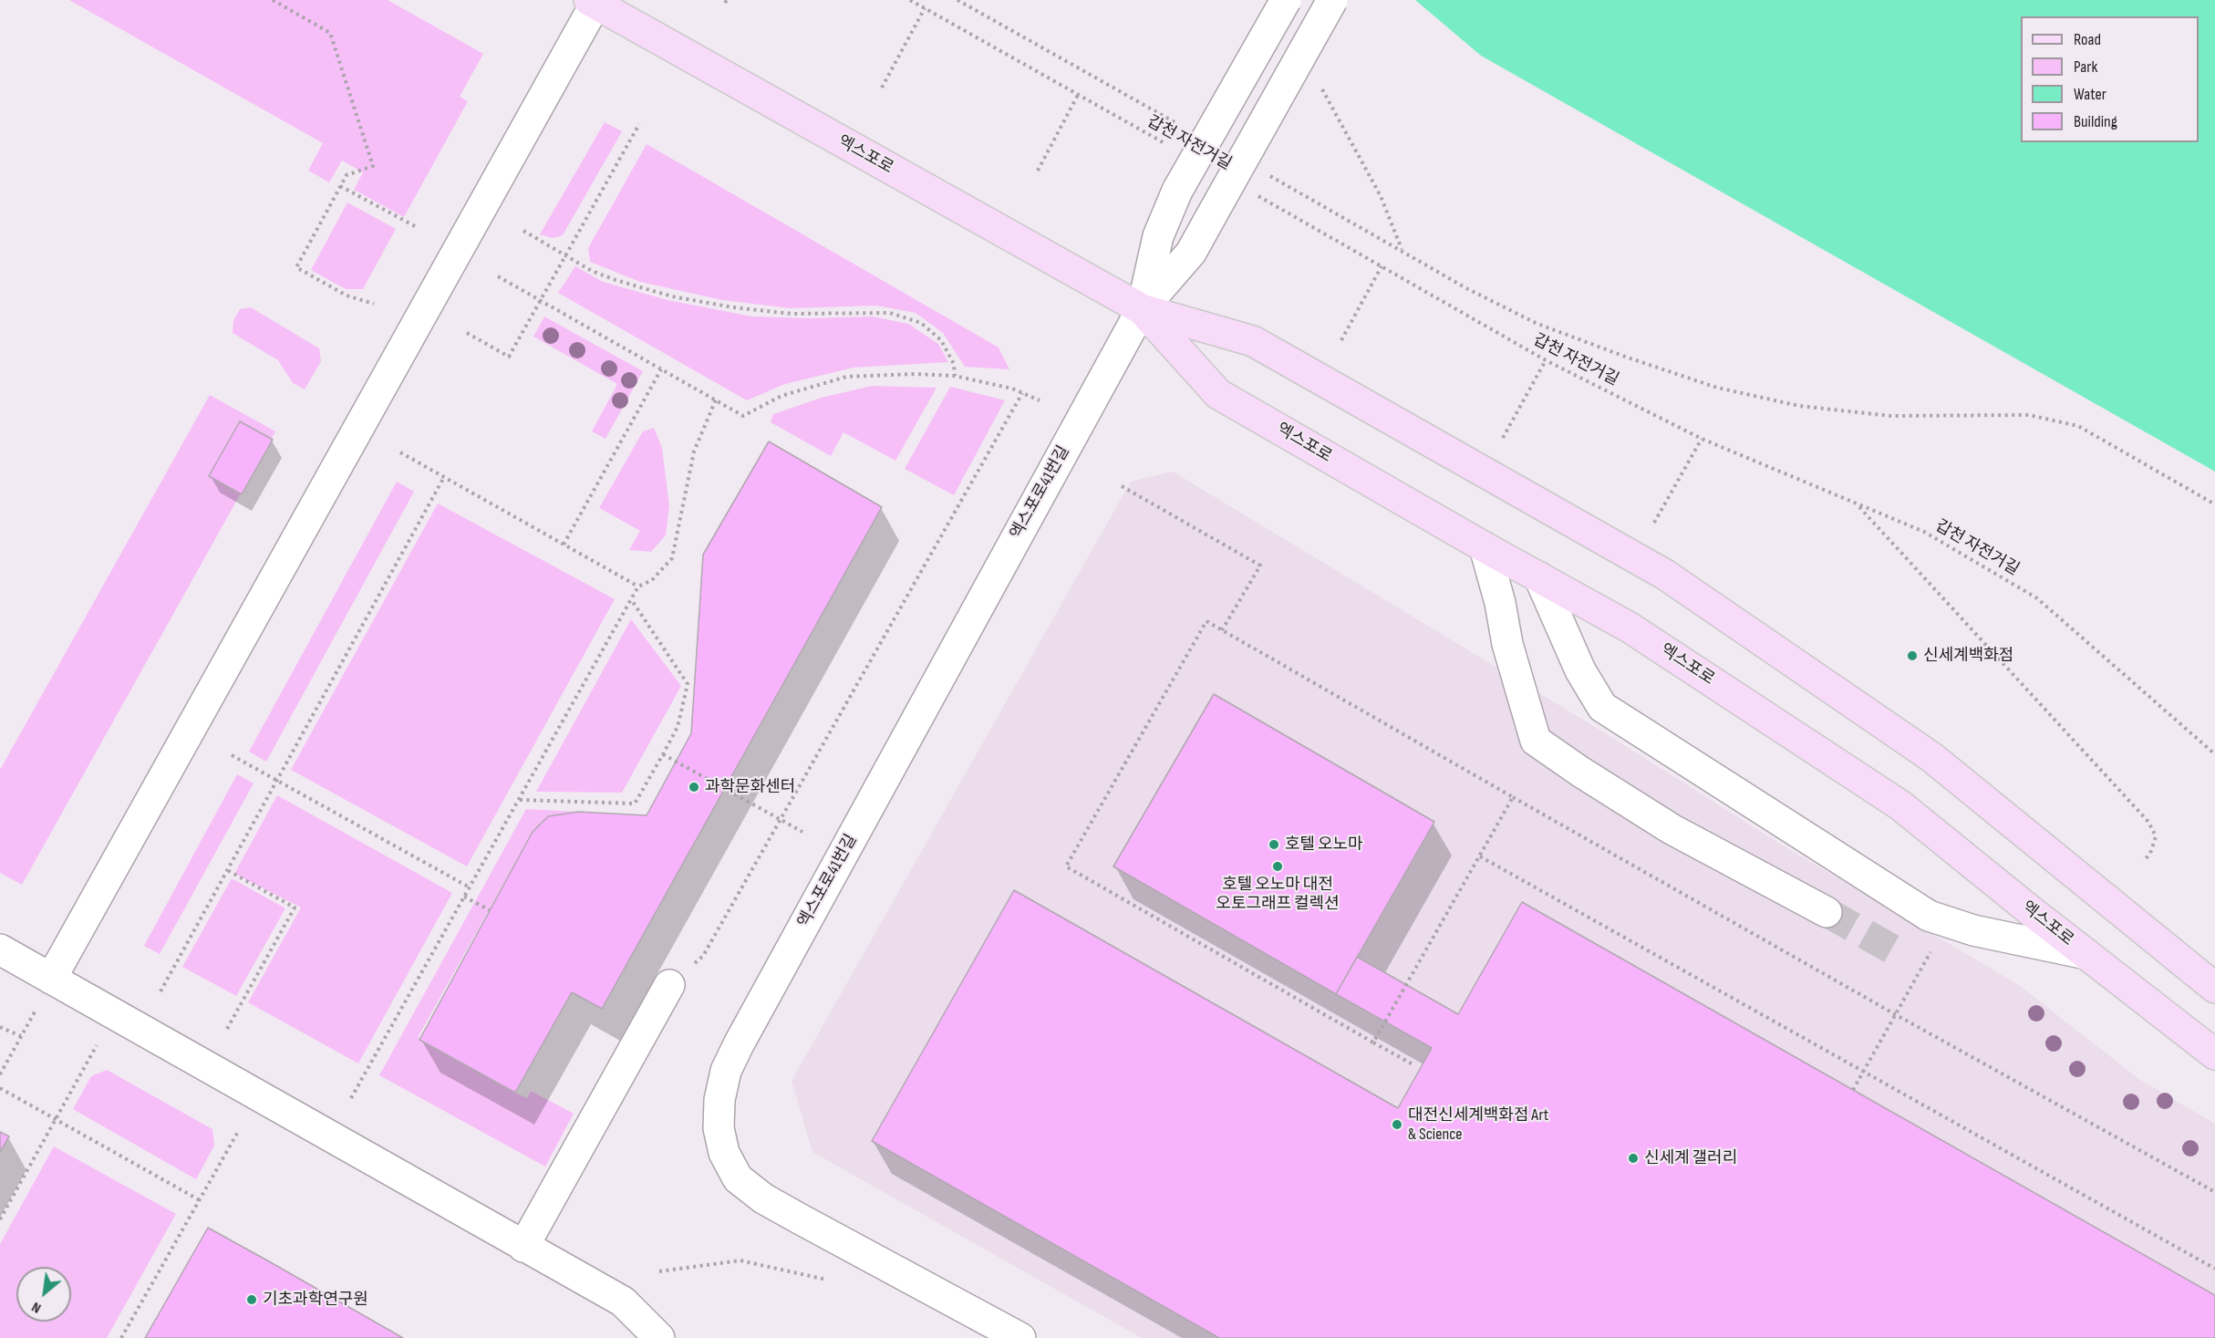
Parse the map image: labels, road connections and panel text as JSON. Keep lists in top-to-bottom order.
{
  "streets": {
    "main road": ["엑스포로"],
    "street": ["엑스포로41번길"],
    "path": ["갑천 자전거길"]
  },
  "crossings": [
    ["엑스포로", "엑스포로41번길"]
  ],
  "places": [
    "신세계백화점",
    "과학문화센터",
    "호텔 오노마",
    "호텔 오노마 대전 오토그래프 컬렉션",
    "대전신세계백화점 Art & Science",
    "신세계 갤러리",
    "기초과학연구원"
  ],
  "legend": [
    "Road",
    "Park",
    "Water",
    "Building"
  ],
  "north": "bottom left"
}
